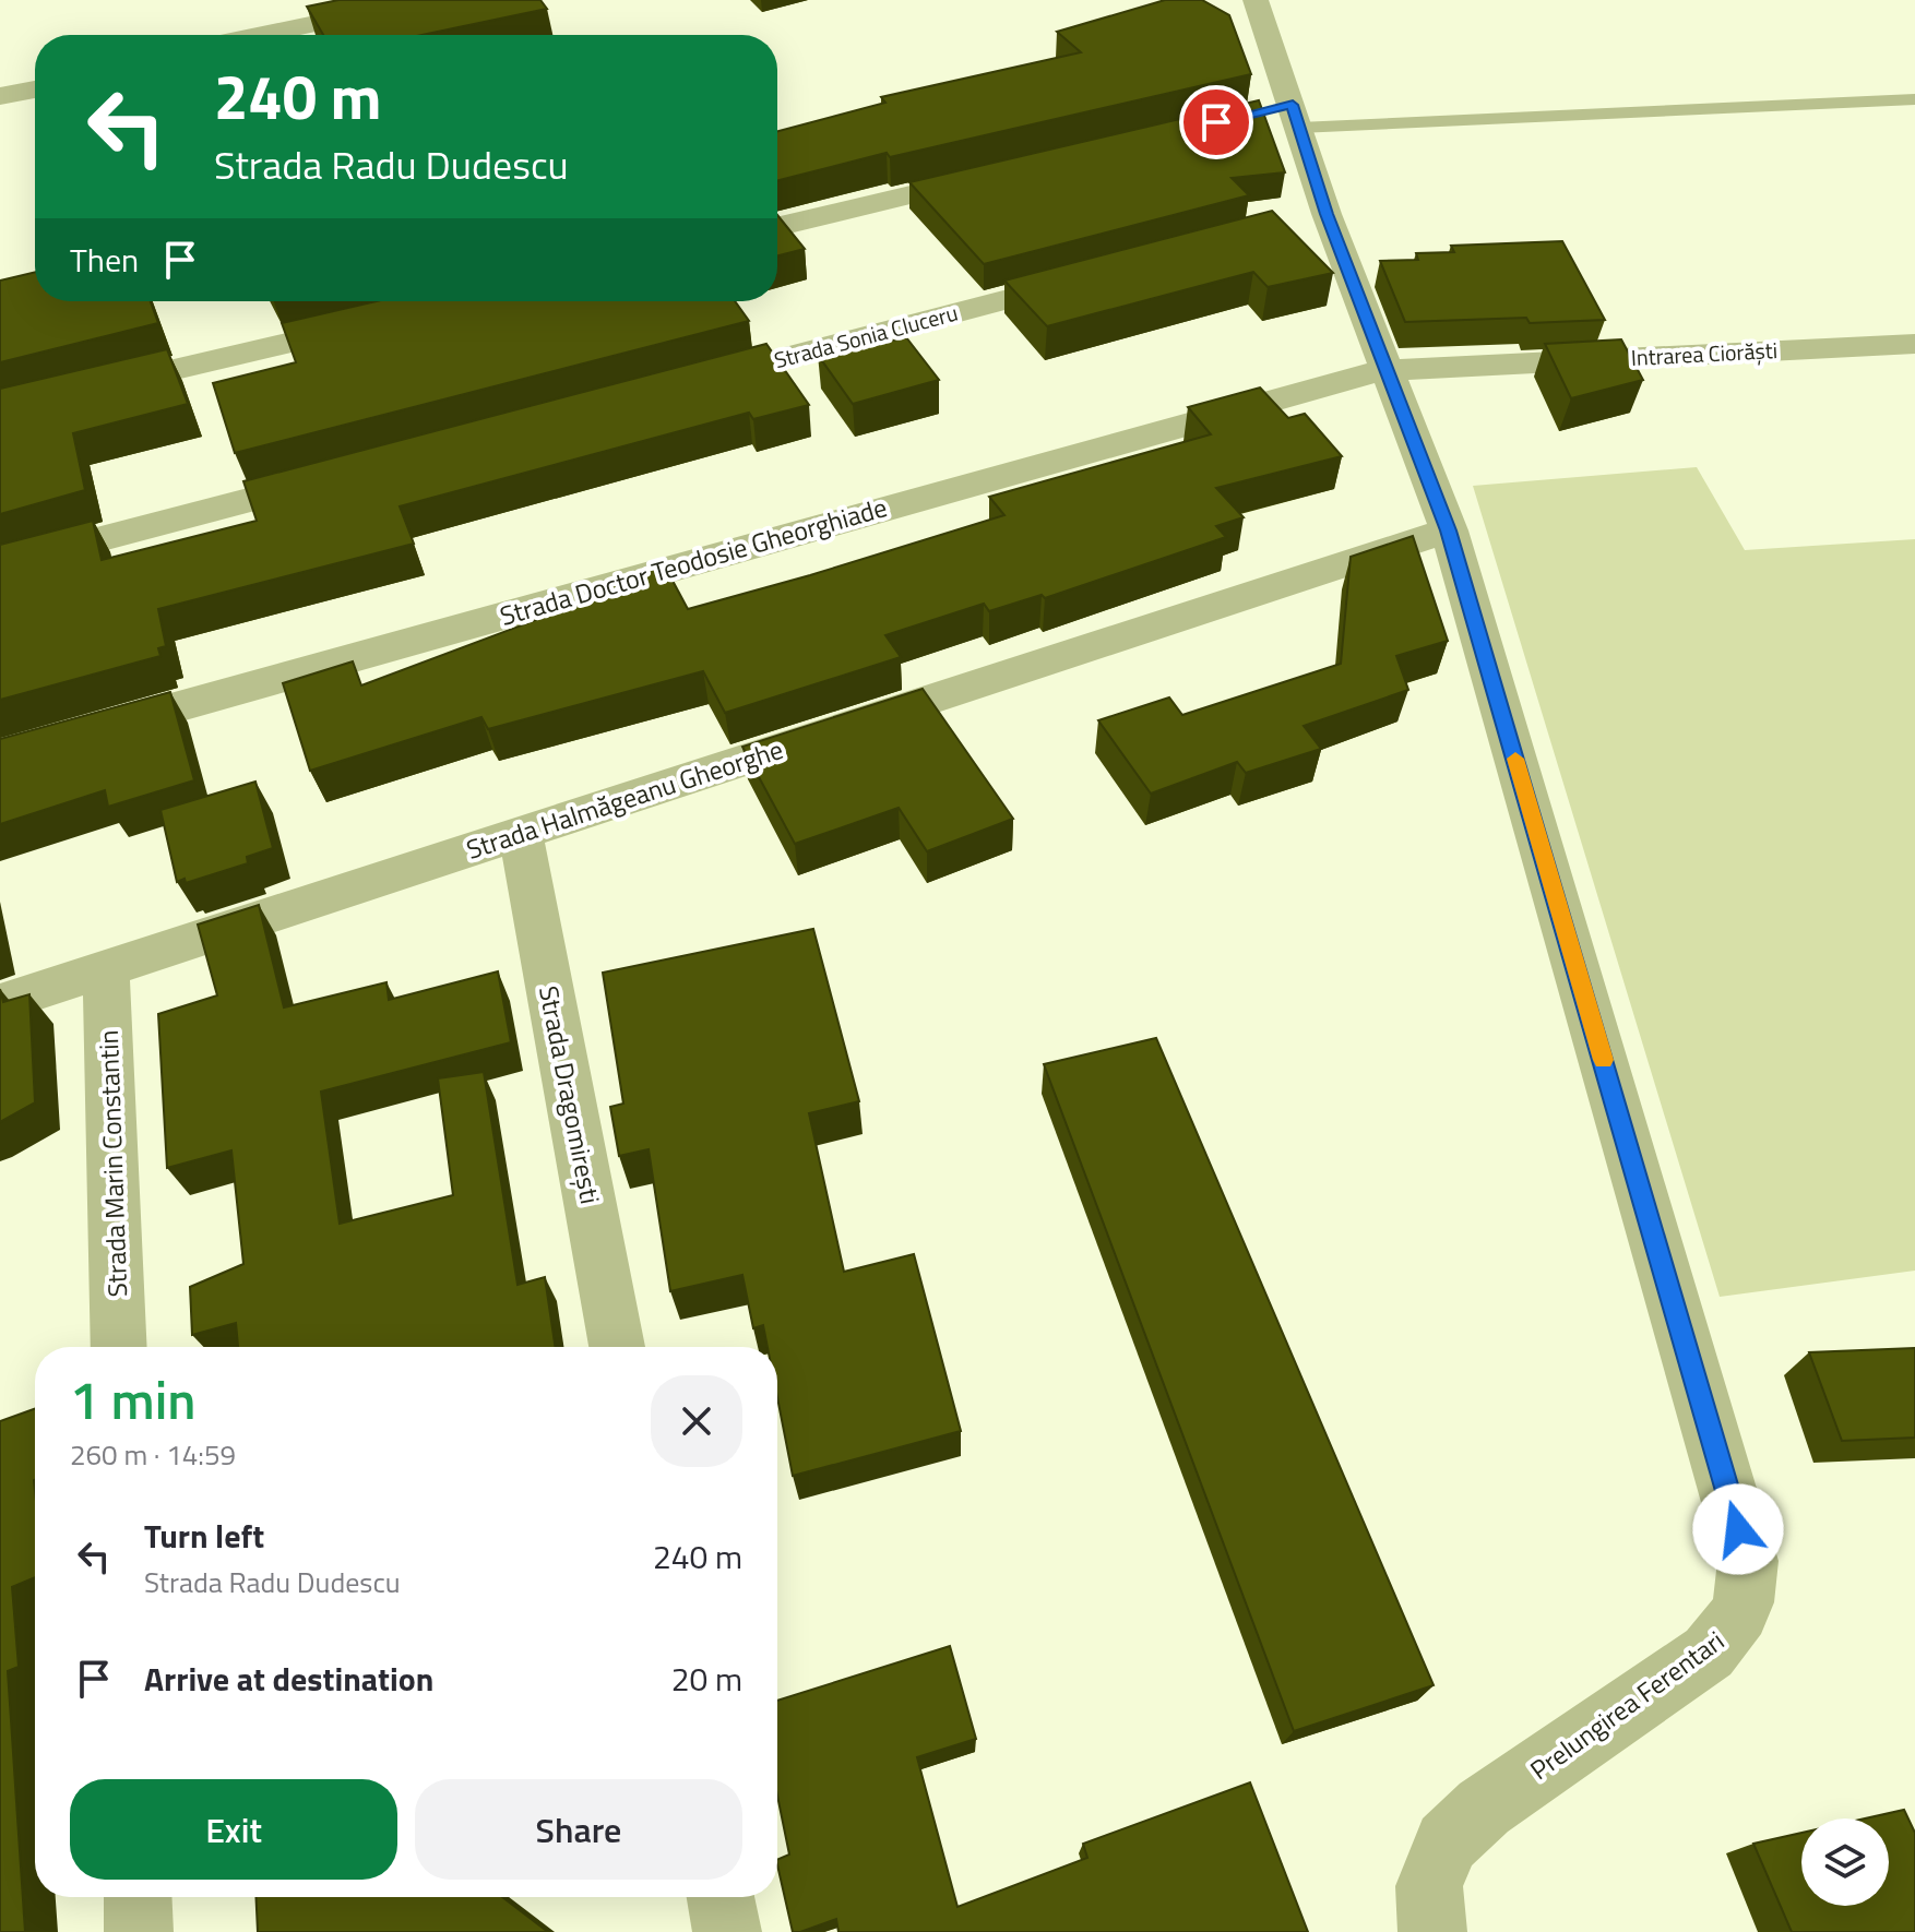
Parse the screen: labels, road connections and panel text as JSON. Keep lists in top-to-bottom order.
{
  "streets": {
    "street": [
      "Strada Sonia Cluceru",
      "Intrarea Ciorăști",
      "Strada Doctor Teodosie Gheorghiade",
      "Strada Halmăgeanu Gheorghe",
      "Strada Dragomirești",
      "Strada Marin Constantin",
      "Prelungirea Ferentari"
    ]
  },
  "crossings": [
    ["Intrarea Ciorăști", "Strada Doctor Teodosie Gheorghiade"],
    ["Intrarea Ciorăști", "Prelungirea Ferentari"],
    ["Strada Doctor Teodosie Gheorghiade", "Prelungirea Ferentari"],
    ["Strada Halmăgeanu Gheorghe", "Strada Dragomirești"],
    ["Strada Halmăgeanu Gheorghe", "Strada Marin Constantin"],
    ["Strada Halmăgeanu Gheorghe", "Prelungirea Ferentari"]
  ],
  "page": {
    "turn": ["240 m", "Strada Radu Dudescu"],
    "then": "Then",
    "heading": ["1 min", "260 m · 14:59"],
    "list": [
      {
        "name": "Turn left",
        "note": "Strada Radu Dudescu",
        "value": "240 m"
      },
      {
        "name": "Arrive at destination",
        "value": "20 m"
      }
    ],
    "buttons": ["Exit", "Share"]
  }
}
